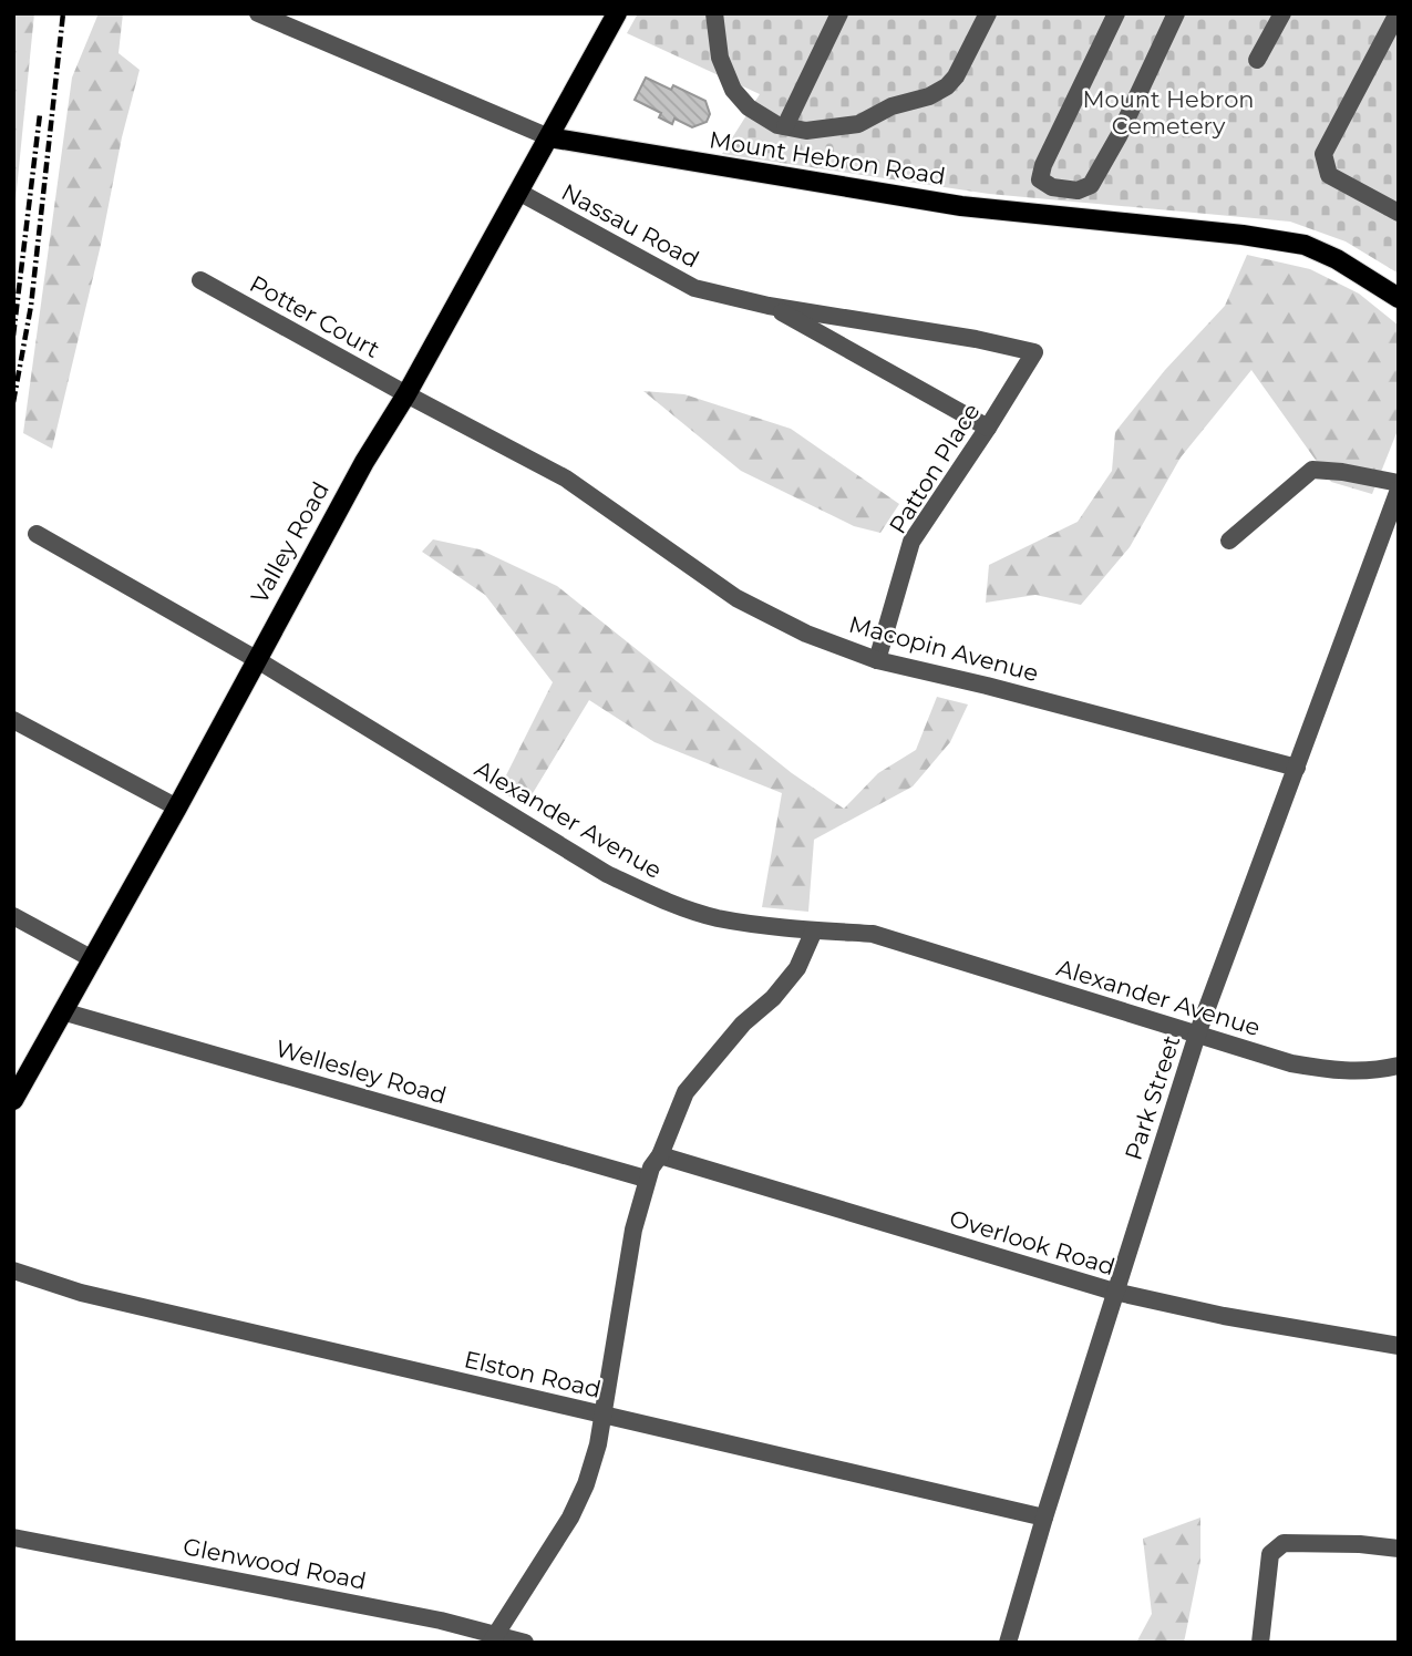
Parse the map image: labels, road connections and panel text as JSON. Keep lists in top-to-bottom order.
{
  "streets": {
    "main road": ["Mount Hebron Road", "Valley Road"],
    "street": [
      "Nassau Road",
      "Potter Court",
      "Patton Place",
      "Macopin Avenue",
      "Alexander Avenue",
      "Wellesley Road",
      "Park Street",
      "Overlook Road",
      "Elston Road",
      "Glenwood Road"
    ]
  },
  "crossings": [
    ["Mount Hebron Road", "Valley Road"],
    ["Nassau Road", "Patton Place"],
    ["Nassau Road", "Valley Road"],
    ["Potter Court", "Valley Road"],
    ["Potter Court", "Macopin Avenue"],
    ["Patton Place", "Macopin Avenue"],
    ["Valley Road", "Macopin Avenue"],
    ["Valley Road", "Alexander Avenue"],
    ["Valley Road", "Wellesley Road"],
    ["Macopin Avenue", "Park Street"],
    ["Alexander Avenue", "Park Street"],
    ["Park Street", "Overlook Road"],
    ["Park Street", "Elston Road"]
  ],
  "parks": ["Mount Hebron Cemetery"]
}
